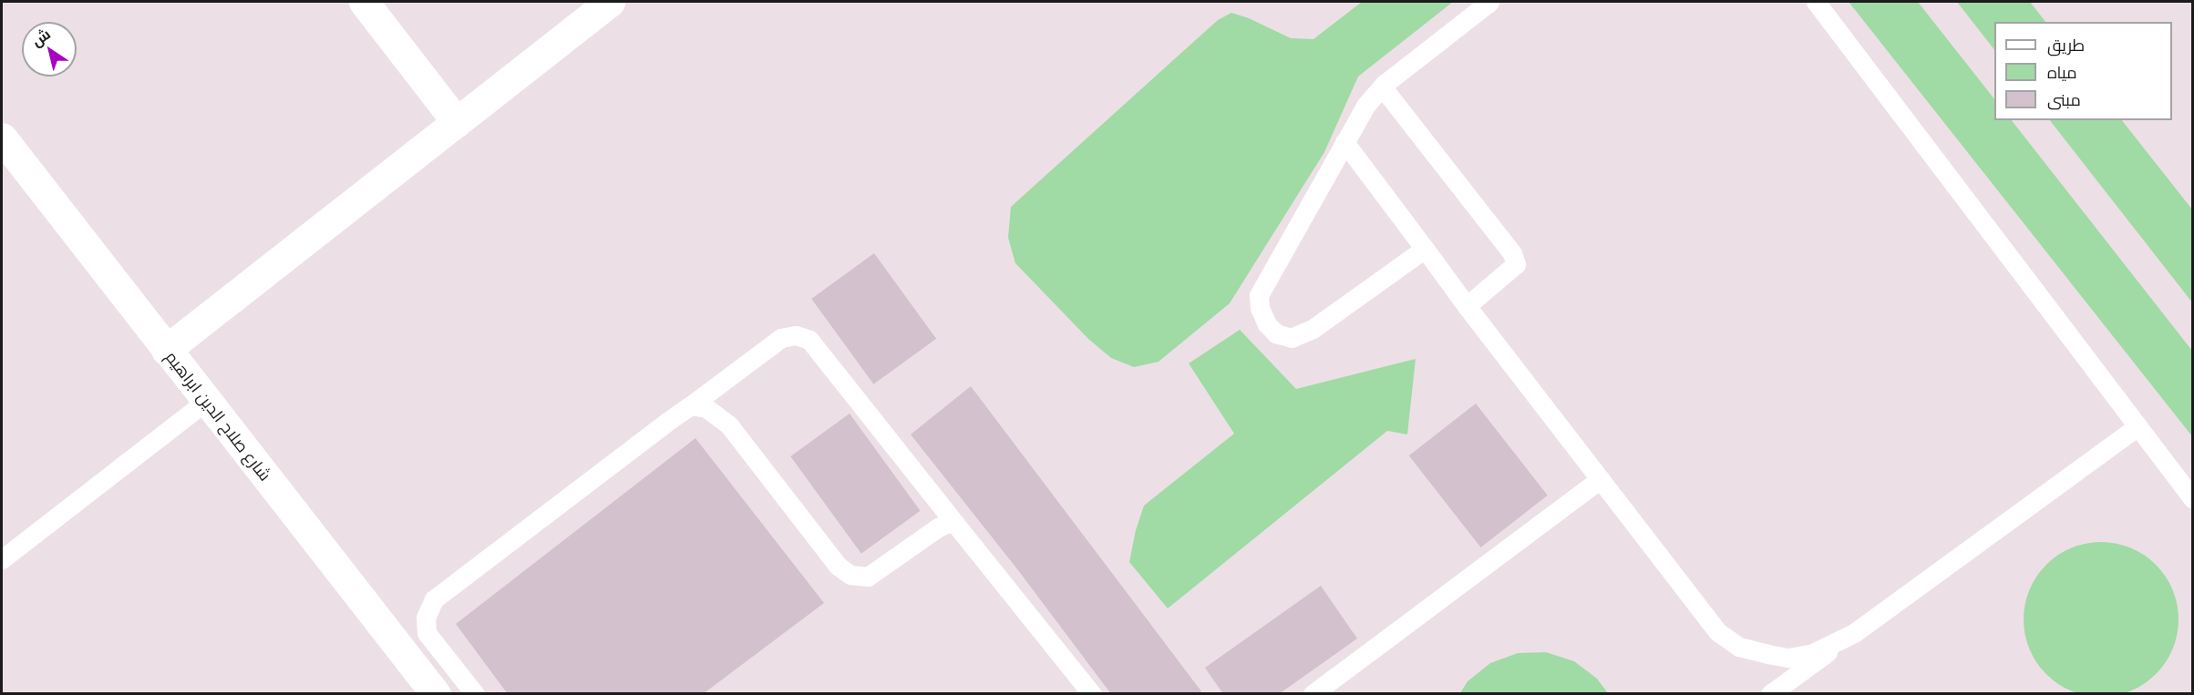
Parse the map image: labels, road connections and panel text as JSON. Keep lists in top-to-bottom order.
{
  "streets": {
    "street": ["شارع صلاح الدين ابراهيم"]
  },
  "legend": ["طريق", "مياه", "مبنى"],
  "north": "top left"
}
